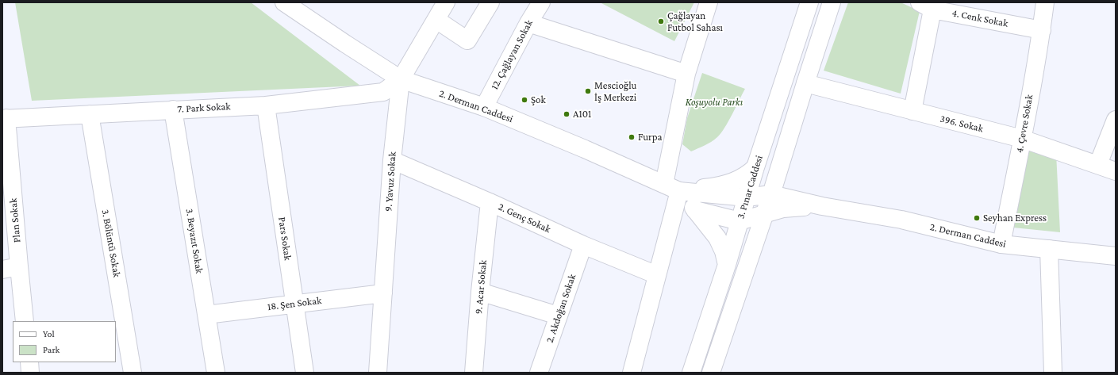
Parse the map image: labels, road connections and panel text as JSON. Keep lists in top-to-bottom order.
{
  "streets": {
    "street": [
      "4. Cenk Sokak",
      "12. Çağlayan Sokak",
      "2. Derman Caddesi",
      "7. Park Sokak",
      "396. Sokak",
      "4. Çevre Sokak",
      "9. Yavuz Sokak",
      "3. Pınar Caddesi",
      "2. Genç Sokak",
      "Plan Sokak",
      "Pars Sokak",
      "3. Beyazıt Sokak",
      "3. Bölüntü Sokak",
      "9. Acar Sokak",
      "18. Şen Sokak",
      "2. Akdoğan Sokak"
    ]
  },
  "crossings": [
    ["4. Cenk Sokak", "4. Çevre Sokak"],
    ["12. Çağlayan Sokak", "2. Derman Caddesi"],
    ["2. Derman Caddesi", "7. Park Sokak"],
    ["2. Derman Caddesi", "4. Çevre Sokak"],
    ["2. Derman Caddesi", "9. Yavuz Sokak"],
    ["7. Park Sokak", "9. Yavuz Sokak"],
    ["7. Park Sokak", "Plan Sokak"],
    ["7. Park Sokak", "Pars Sokak"],
    ["7. Park Sokak", "3. Beyazıt Sokak"],
    ["7. Park Sokak", "3. Bölüntü Sokak"],
    ["396. Sokak", "4. Çevre Sokak"],
    ["9. Yavuz Sokak", "2. Genç Sokak"],
    ["9. Yavuz Sokak", "18. Şen Sokak"],
    ["2. Genç Sokak", "9. Acar Sokak"],
    ["2. Genç Sokak", "2. Akdoğan Sokak"],
    ["Pars Sokak", "18. Şen Sokak"],
    ["3. Beyazıt Sokak", "18. Şen Sokak"]
  ],
  "parks": ["Koşuyolu Parkı"],
  "places": [
    "Çağlayan Futbol Sahası",
    "Mescioğlu İş Merkezi",
    "Şok",
    "A101",
    "Furpa",
    "Seyhan Express"
  ],
  "legend": ["Yol", "Park"]
}
